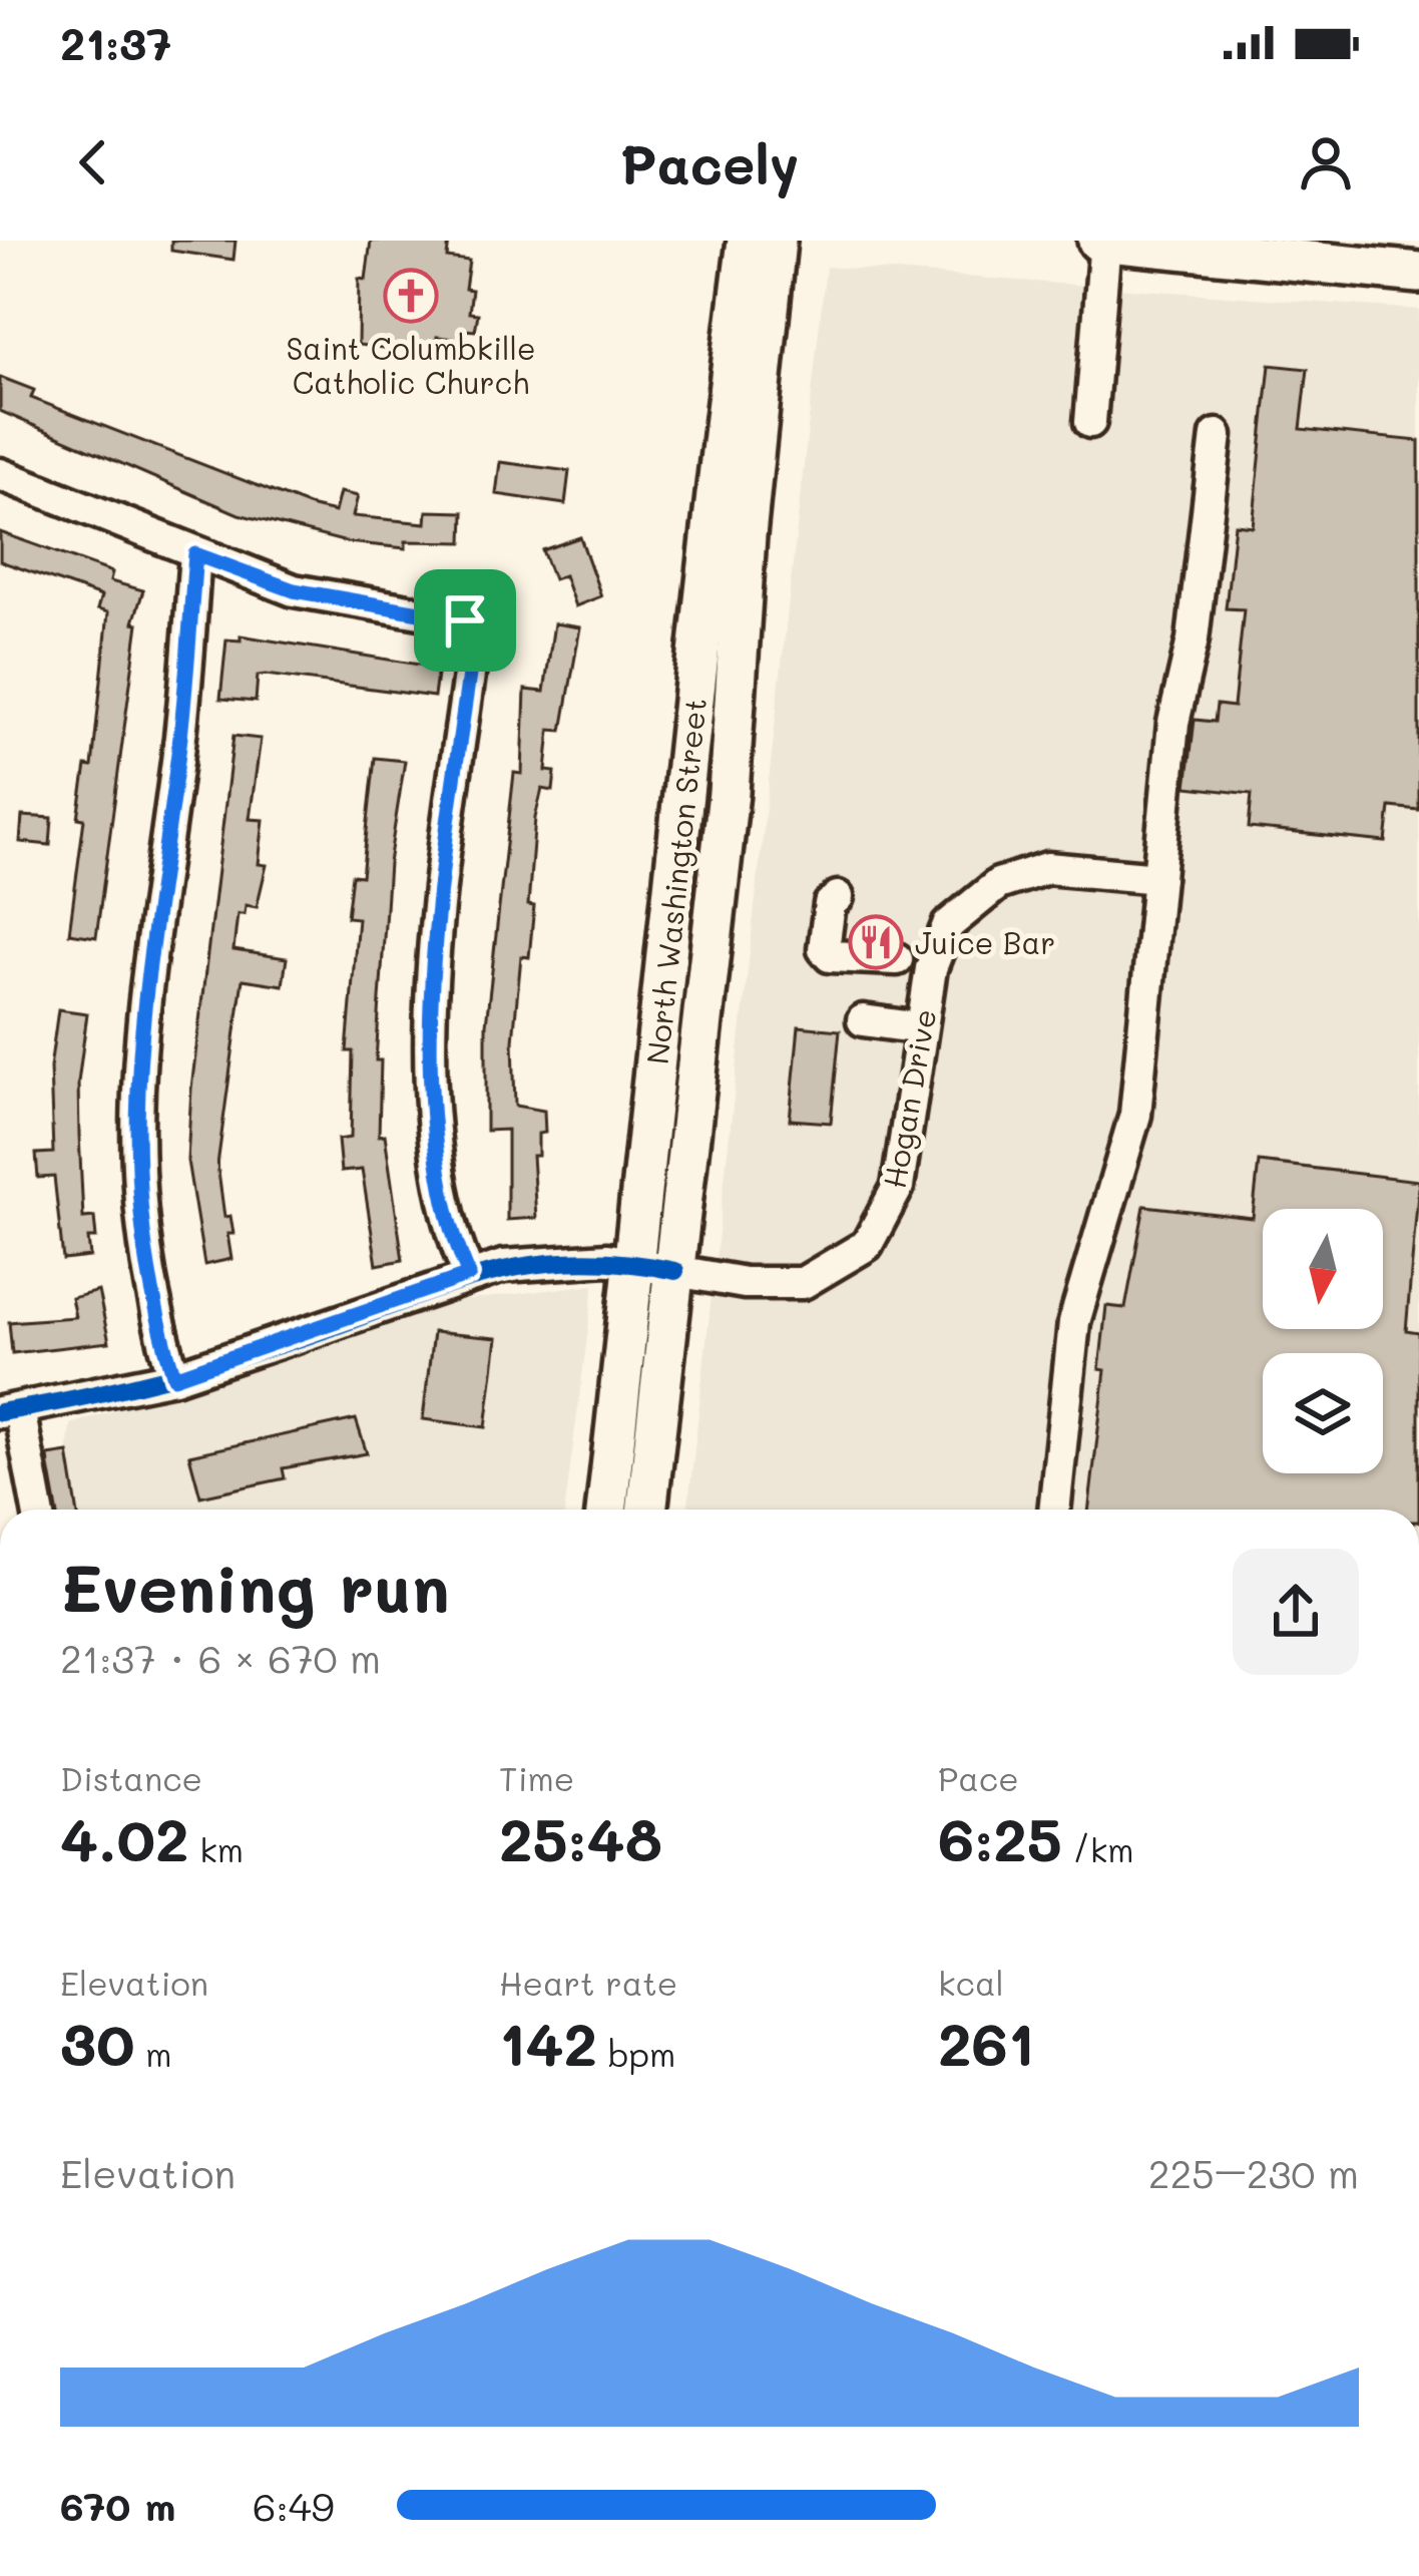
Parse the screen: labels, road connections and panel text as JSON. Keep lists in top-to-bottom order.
{
  "streets": {
    "main road": ["North Washington Street"],
    "street": ["Hogan Drive"]
  },
  "crossings": [
    ["North Washington Street", "Hogan Drive"]
  ],
  "places": {
    "church": ["Saint Columbkille Catholic Church"],
    "restaurant": ["Juice Bar"]
  },
  "north": "bottom",
  "page": {
    "status": "21:37",
    "header": "Pacely",
    "heading": ["Evening run", "21:37 · 6 × 670 m"],
    "stats": [
      ["Distance", "4.02 km"],
      ["Time", "25:48"],
      ["Pace", "6:25 /km"],
      ["Elevation", "30 m"],
      ["Heart rate", "142 bpm"],
      ["kcal", "261"]
    ],
    "chart": ["Elevation", "225–230 m"],
    "list": [
      {
        "name": "670 m",
        "note": "6:49"
      }
    ]
  }
}
